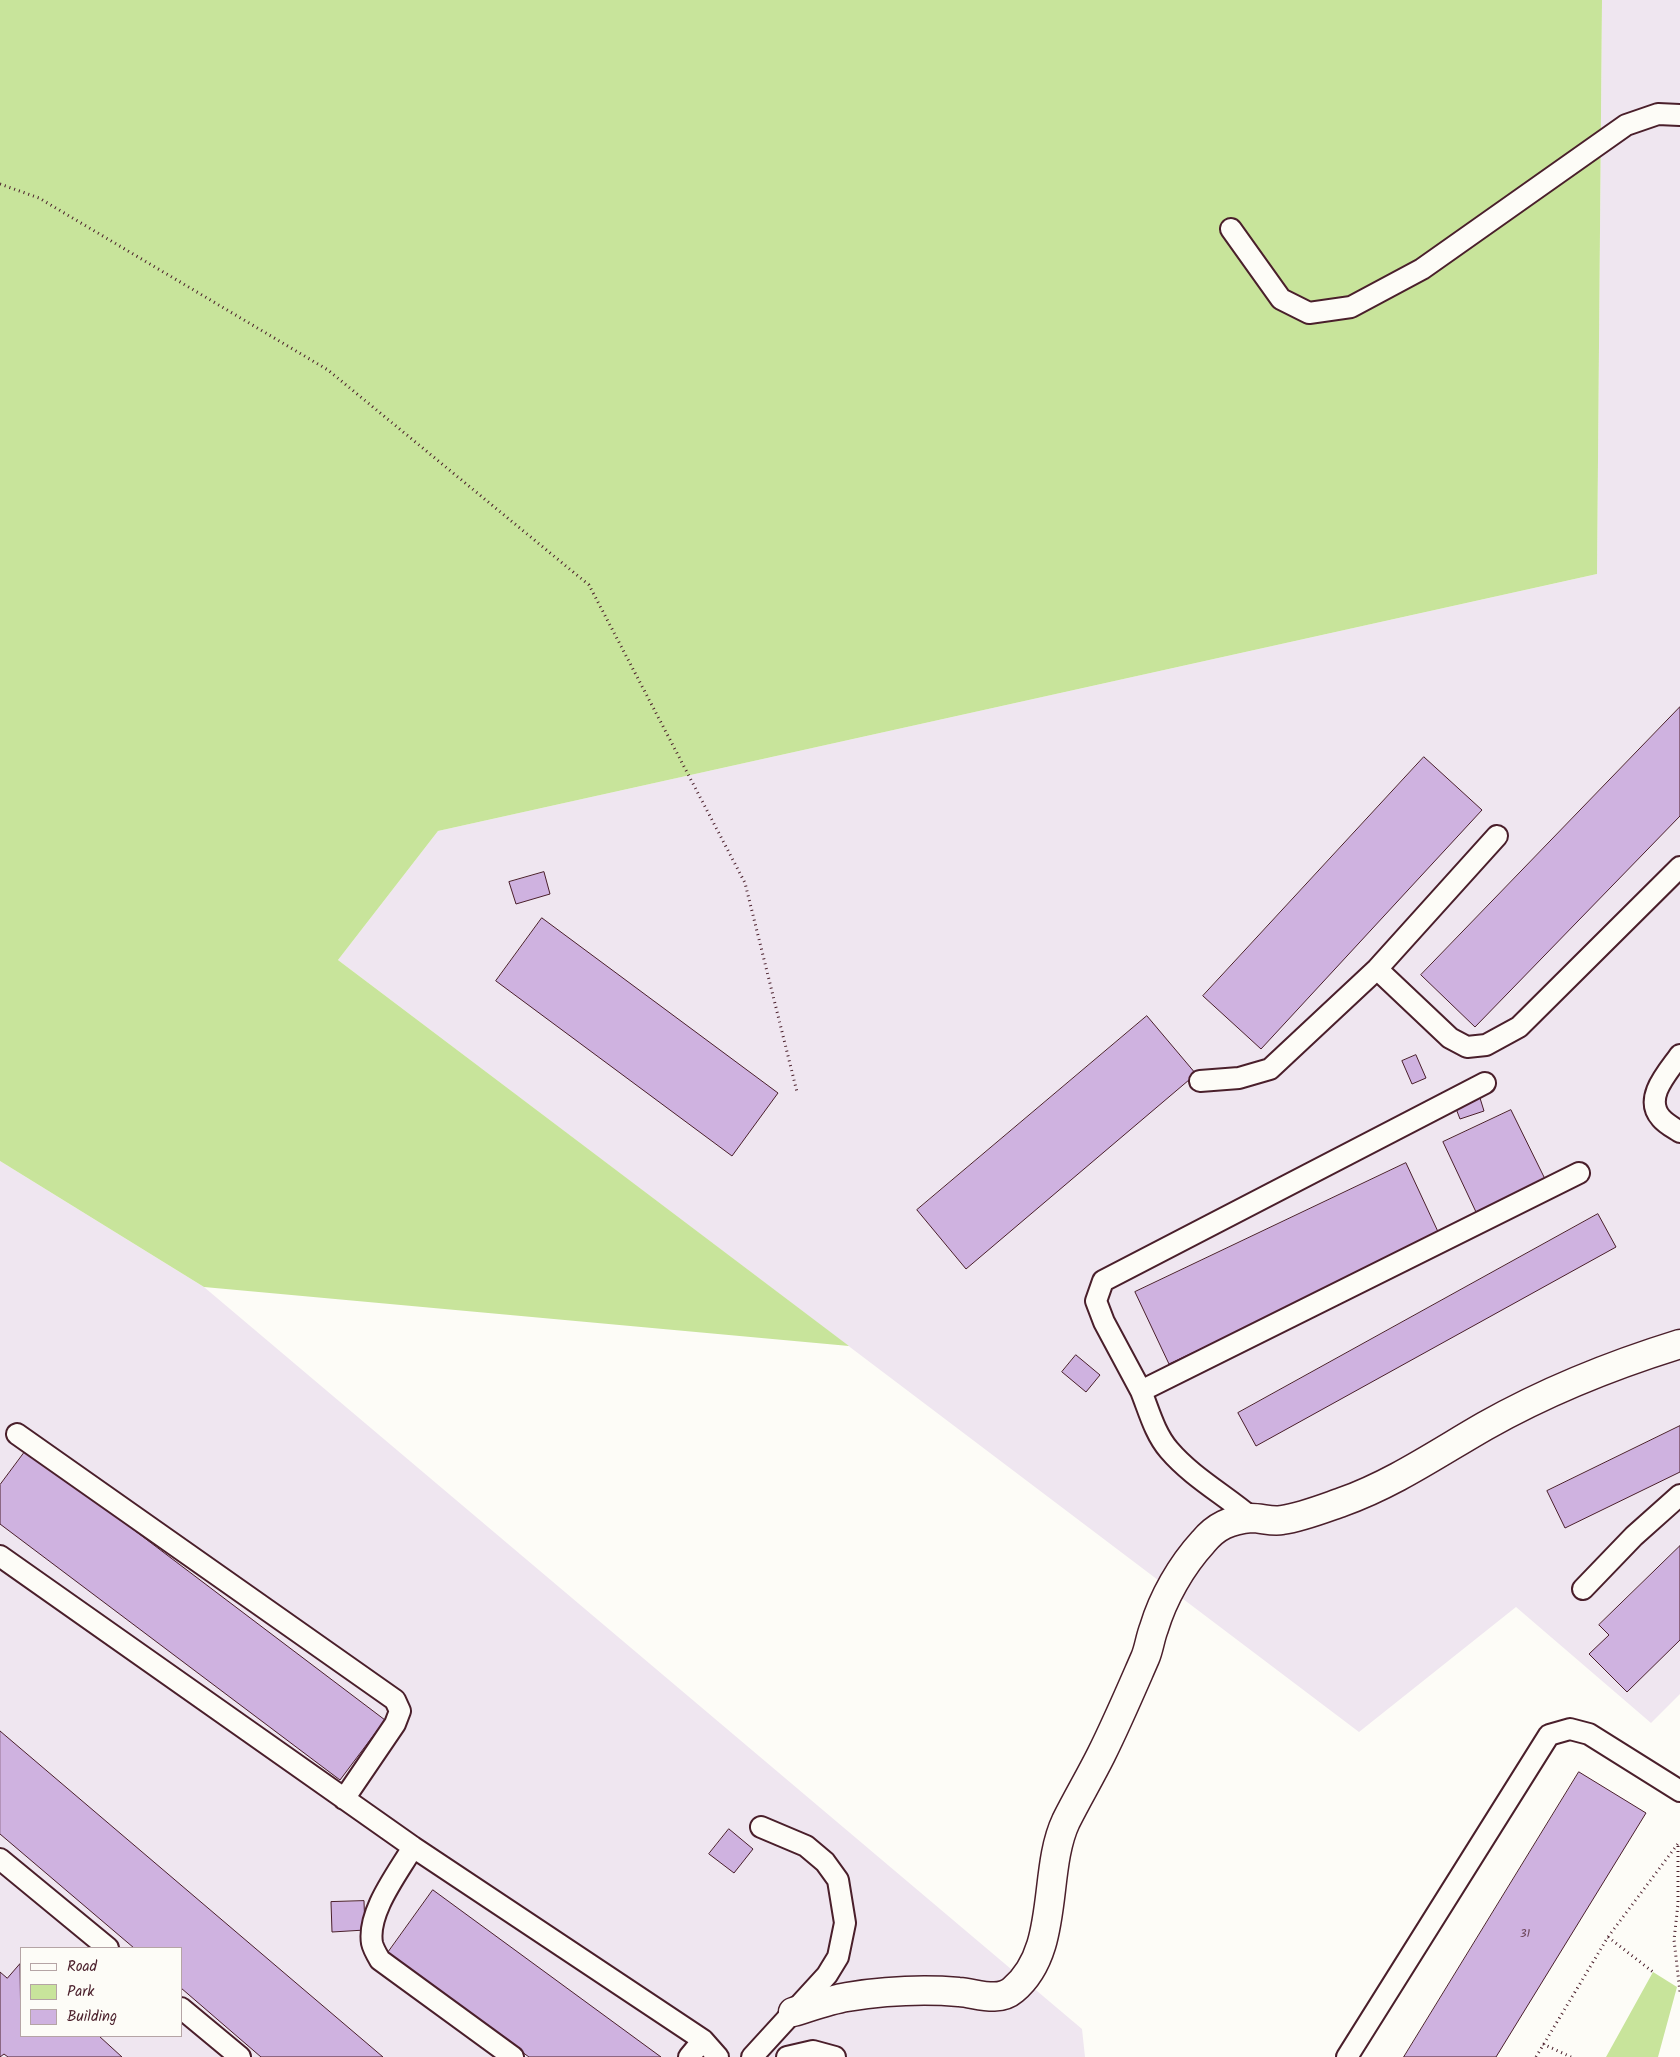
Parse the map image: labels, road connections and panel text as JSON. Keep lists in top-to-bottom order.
{
  "house_numbers": ["31"],
  "legend": ["Road", "Park", "Building"]
}
